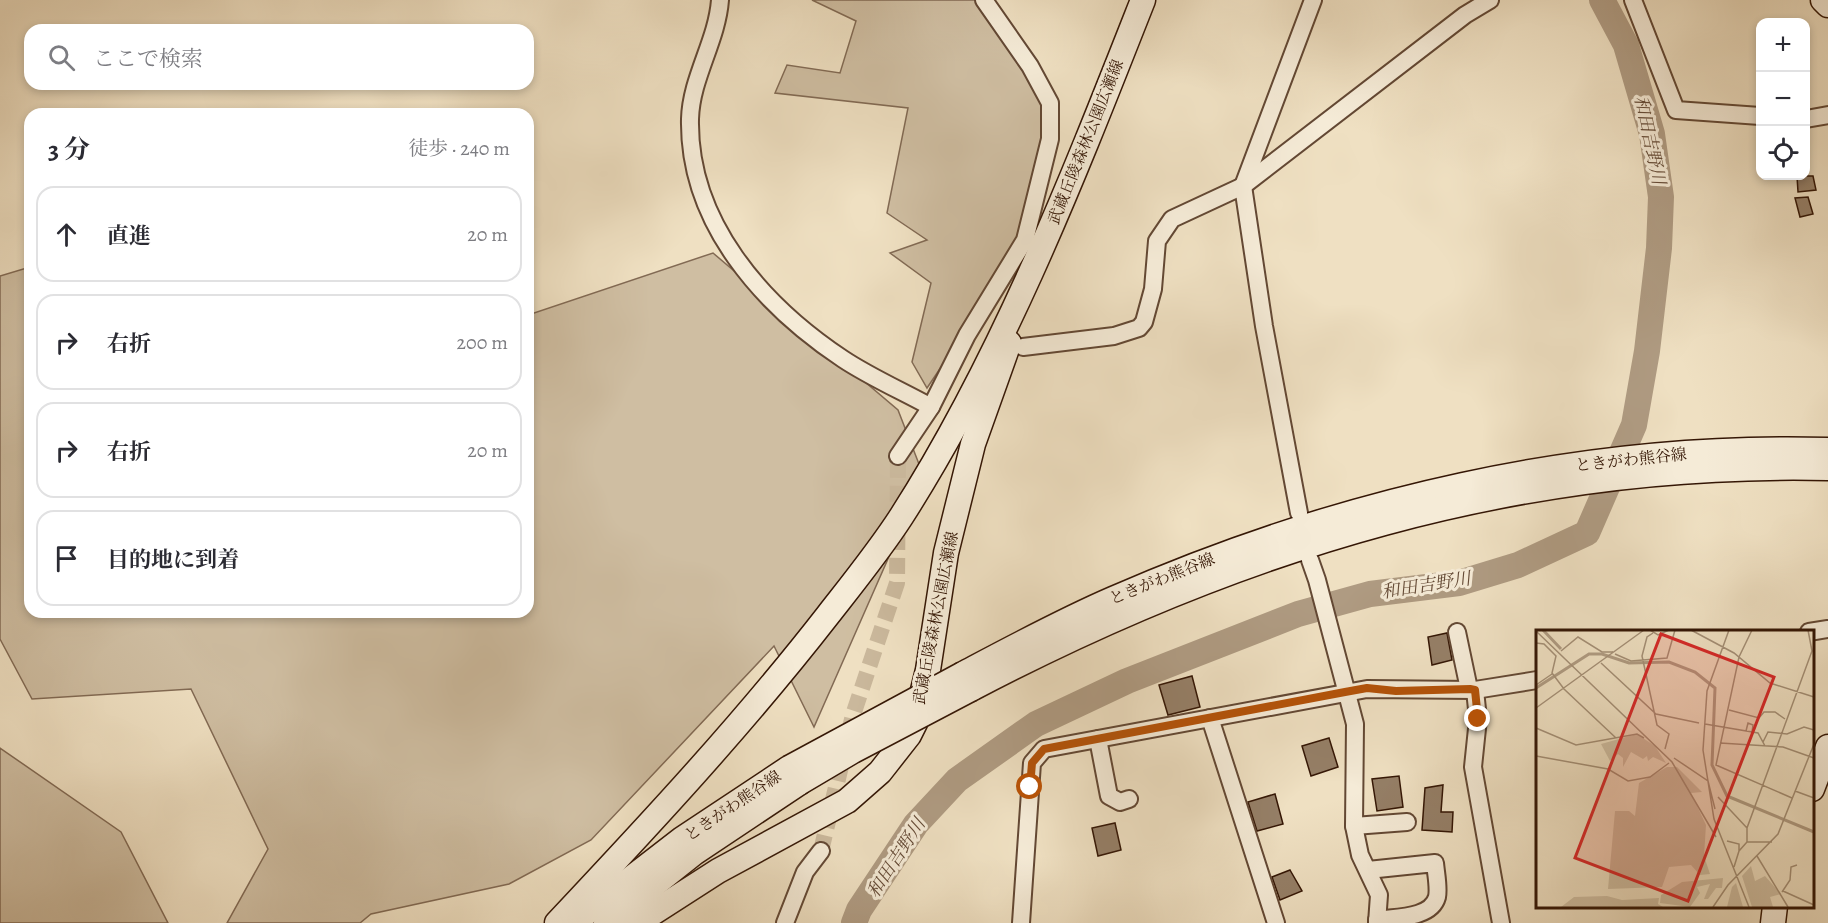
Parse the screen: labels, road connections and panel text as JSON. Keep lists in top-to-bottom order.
{
  "streets": {
    "main road": ["武蔵丘陵森林公園広瀬線", "ときがわ熊谷線"]
  },
  "water": ["和田吉野川"],
  "page": {
    "map_buttons": ["+", "−"],
    "search": "ここで検索",
    "heading": ["3 分", "徒歩 · 240 m"],
    "list": [
      ["直進", "20 m"],
      ["右折", "200 m"],
      ["右折", "20 m"],
      "目的地に到着"
    ]
  }
}
